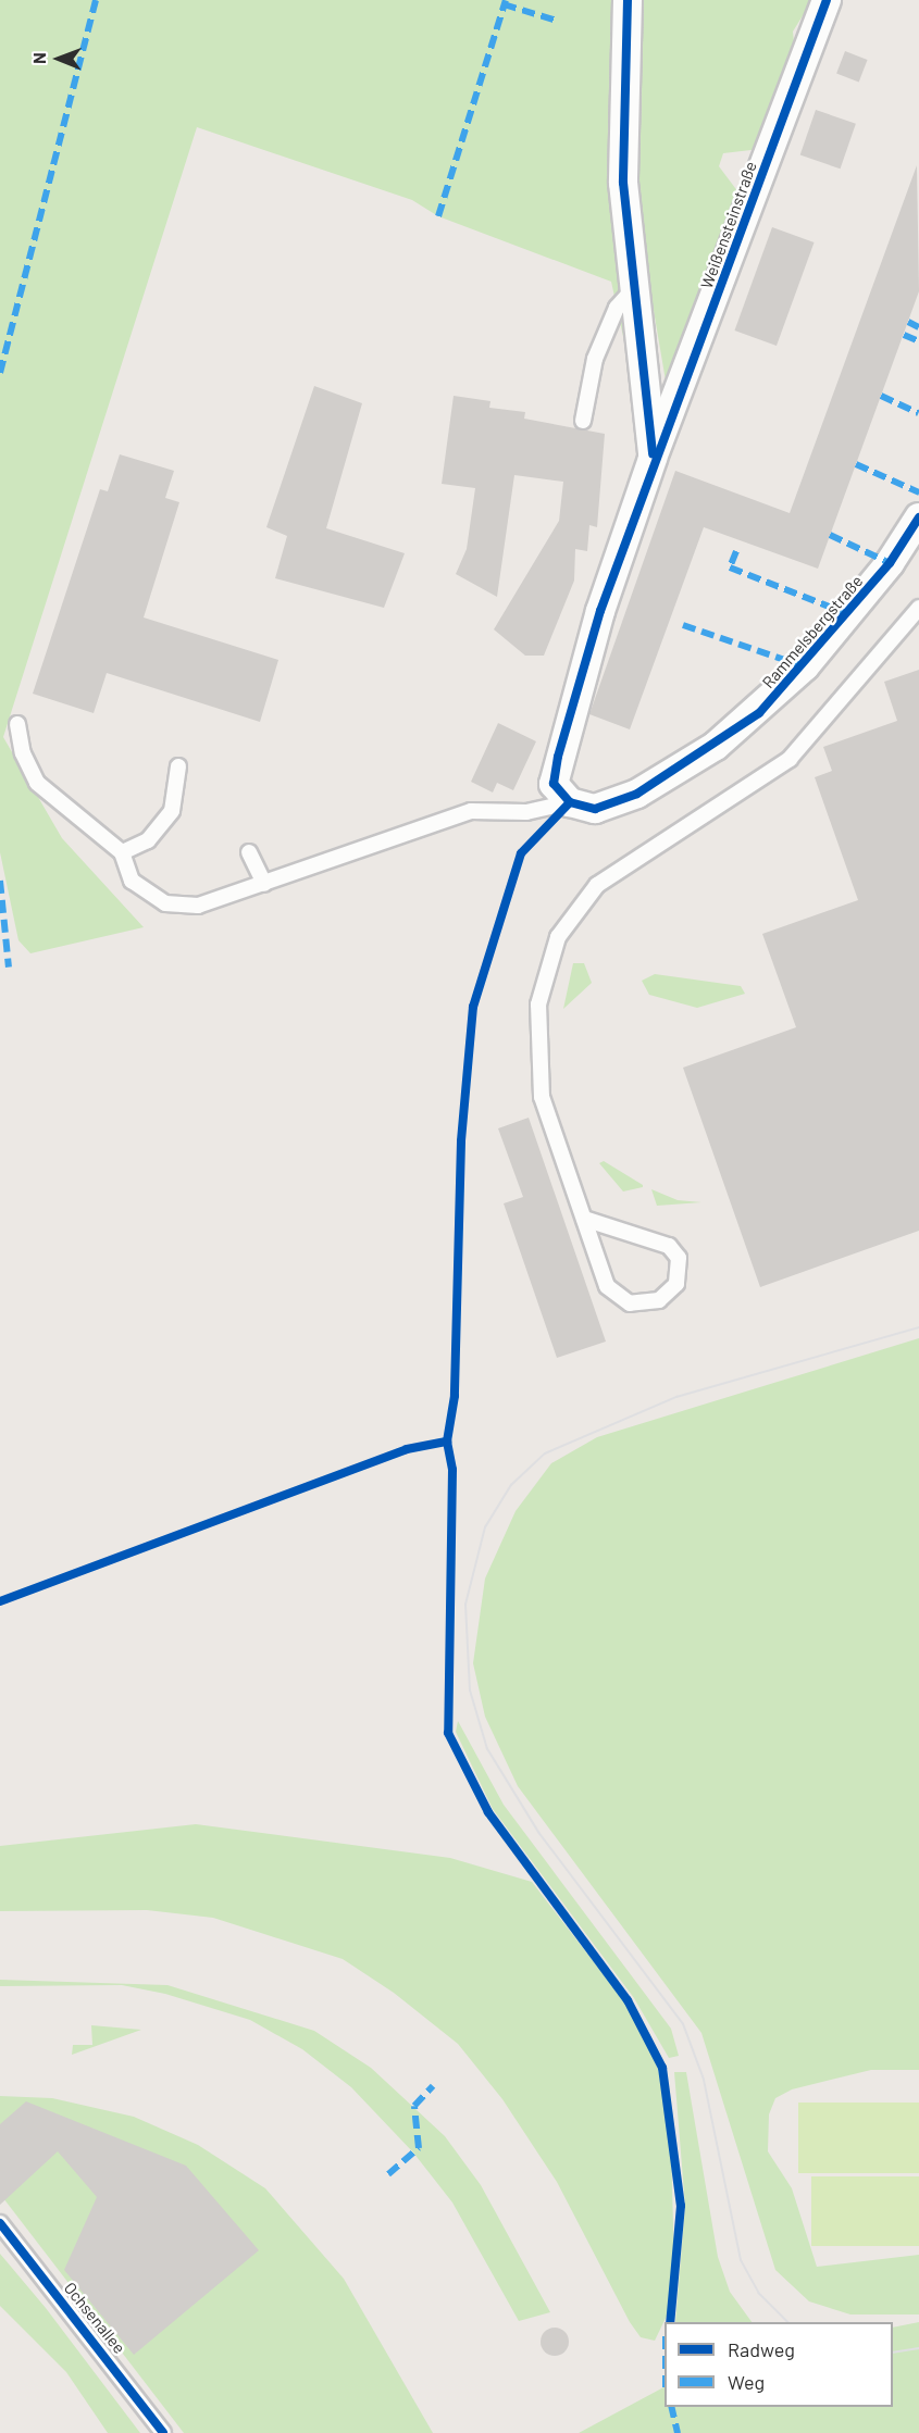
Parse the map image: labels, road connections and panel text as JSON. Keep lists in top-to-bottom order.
{
  "streets": {
    "street": ["Weißensteinstraße", "Rammelsbergstraße"],
    "lane": ["Ochsenallee"]
  },
  "crossings": [
    ["Weißensteinstraße", "Rammelsbergstraße"]
  ],
  "legend": ["Radweg", "Weg"],
  "north": "left"
}
